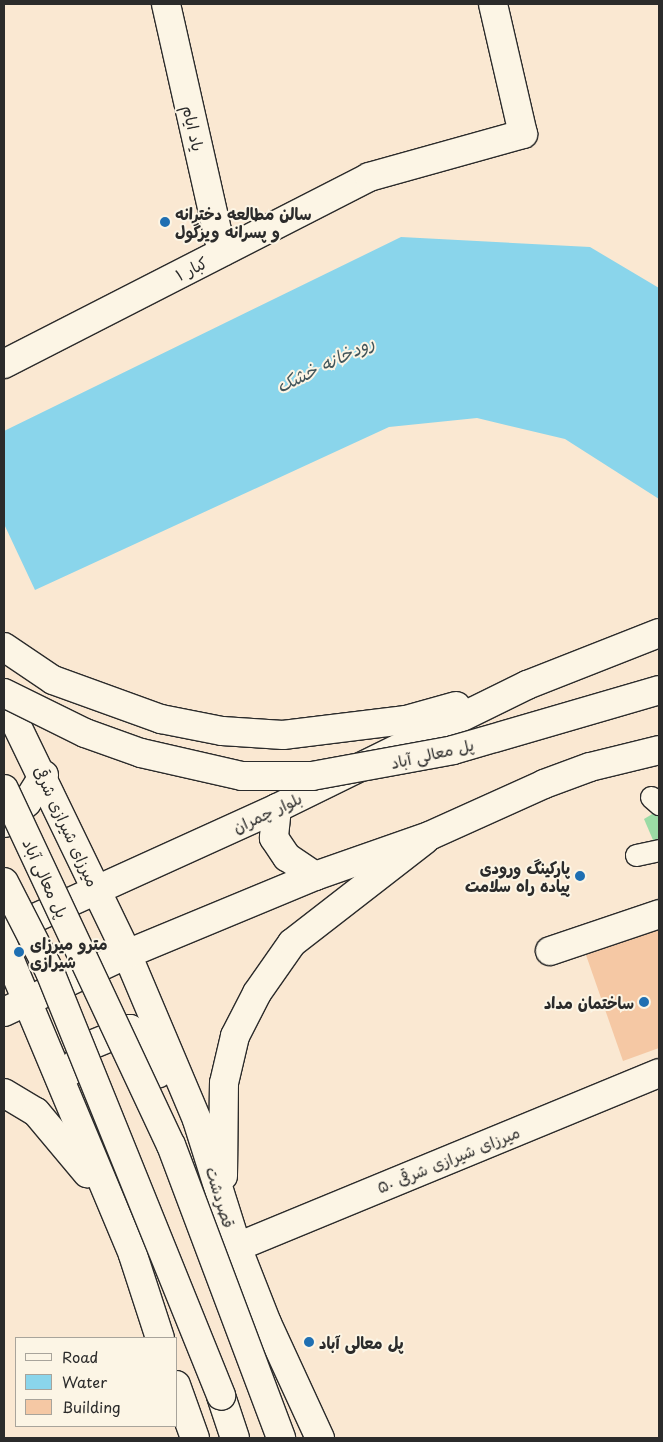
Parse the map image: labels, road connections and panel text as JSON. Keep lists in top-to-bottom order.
{
  "streets": {
    "main road": [
      "یاد ایام",
      "۱ کبار",
      "پل معالی آباد",
      "بلوار چمران",
      "میرزای شیرازی شرقی",
      "۵۰ میرزای شیرازی شرقی",
      "قصردشت"
    ]
  },
  "crossings": [
    ["یاد ایام", "۱ کبار"],
    ["بلوار چمران", "میرزای شیرازی شرقی"],
    ["میرزای شیرازی شرقی", "قصردشت"],
    ["۵۰ میرزای شیرازی شرقی", "قصردشت"]
  ],
  "water": ["رودخانه خشک"],
  "places": [
    "سالن مطالعه دخترانه و پسرانه ویرگول",
    "پارکینگ ورودی پیاده راه سلامت",
    "مترو میرزای شیرازی",
    "ساختمان مداد",
    "پل معالی آباد"
  ],
  "legend": ["Road", "Water", "Building"]
}
